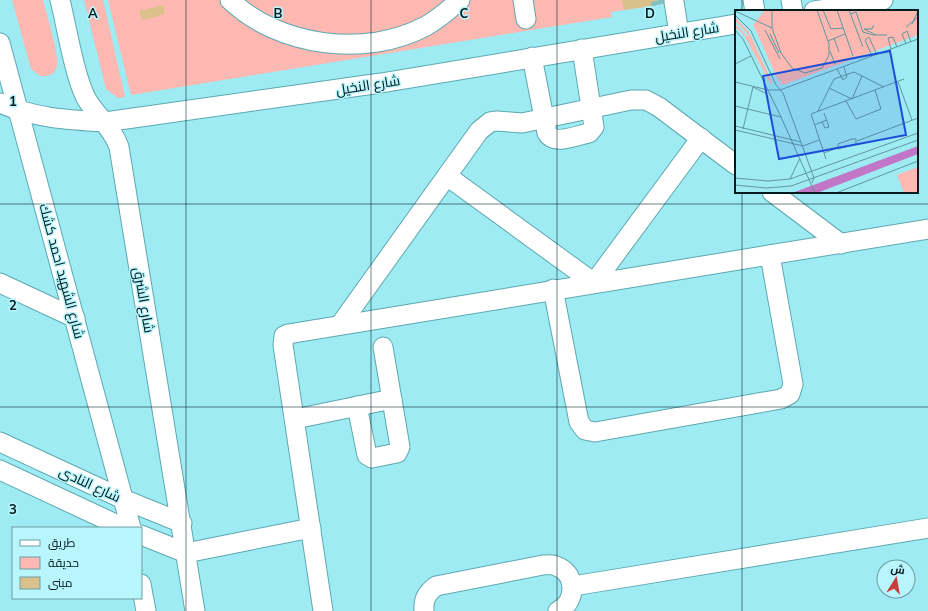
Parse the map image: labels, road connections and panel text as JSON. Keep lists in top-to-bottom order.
{
  "streets": {
    "street": [
      "شارع النخيل",
      "شارع الشهيد احمد كشك",
      "شارع الشرق",
      "شارع النادى"
    ]
  },
  "crossings": [
    ["شارع النخيل", "شارع الشهيد احمد كشك"],
    ["شارع النخيل", "شارع الشرق"],
    ["شارع الشهيد احمد كشك", "شارع النادى"],
    ["شارع الشرق", "شارع النادى"]
  ],
  "legend": ["طريق", "حديقة", "مبنى"],
  "north": "top",
  "grid": {
    "columns": [
      "A",
      "B",
      "C",
      "D"
    ],
    "rows": ["1", "2", "3"]
  }
}
